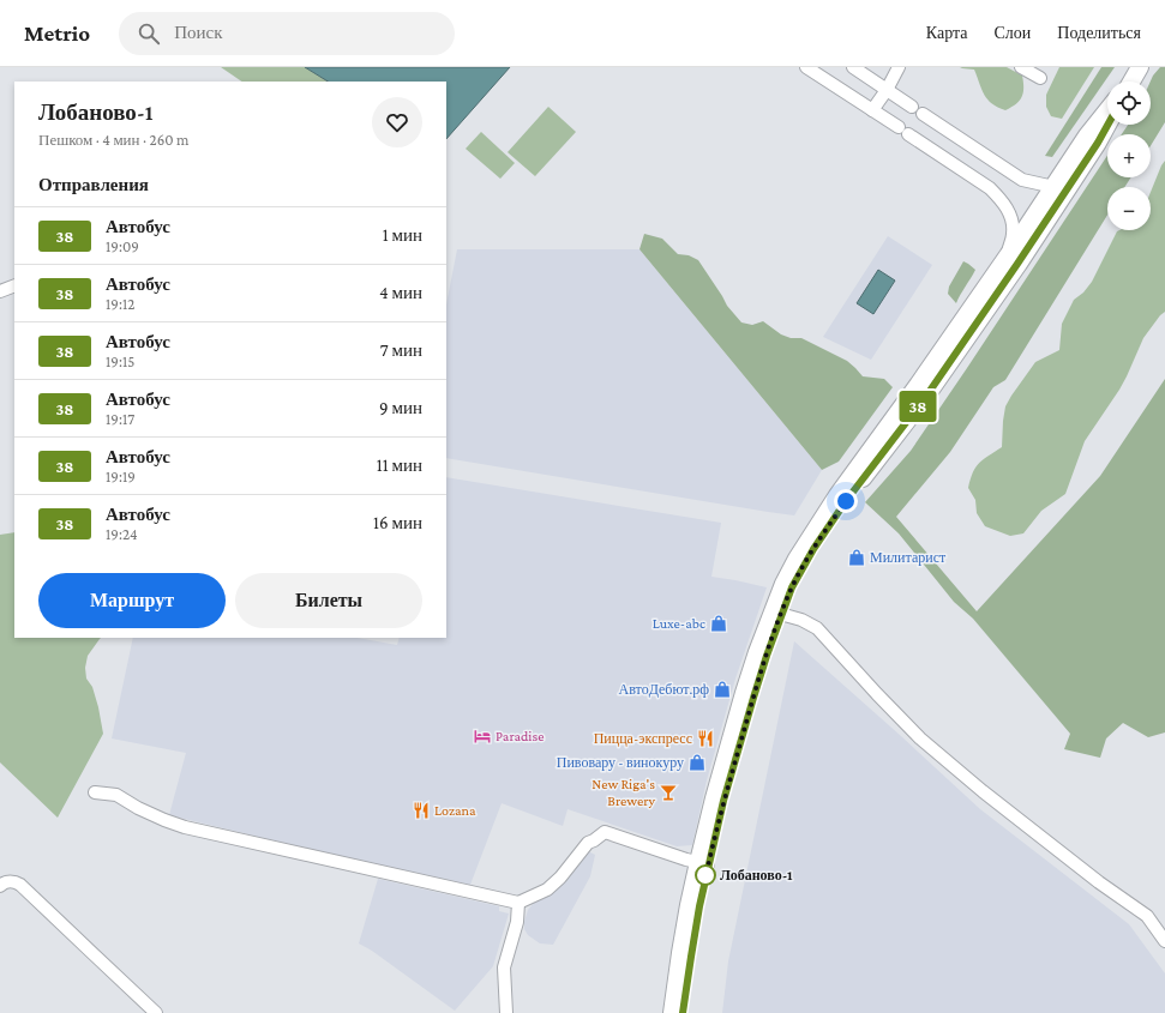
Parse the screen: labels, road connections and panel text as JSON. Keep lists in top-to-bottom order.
{
  "places": {
    "shop": [
      "Милитарист",
      "Luxe-abc",
      "АвтоДебют.рф",
      "Пивовару - винокуру"
    ],
    "hotel": ["Paradise"],
    "restaurant": ["Пицца-экспресс", "Lozana"],
    "bar": ["New Riga's Brewery"],
    "other": ["Лобаново-1"]
  },
  "lines": ["bus line 38"],
  "page": {
    "header": "Metrio",
    "search": "Поиск",
    "nav": ["Карта", "Слои", "Поделиться"],
    "on_map": "38",
    "map_buttons": ["+", "−"],
    "heading": [
      ["Лобаново-1", "Пешком · 4 мин · 260 m"],
      "Отправления"
    ],
    "list": [
      {
        "mark": "38",
        "name": "Автобус",
        "note": "19:09",
        "value": "1 мин"
      },
      {
        "mark": "38",
        "name": "Автобус",
        "note": "19:12",
        "value": "4 мин"
      },
      {
        "mark": "38",
        "name": "Автобус",
        "note": "19:15",
        "value": "7 мин"
      },
      {
        "mark": "38",
        "name": "Автобус",
        "note": "19:17",
        "value": "9 мин"
      },
      {
        "mark": "38",
        "name": "Автобус",
        "note": "19:19",
        "value": "11 мин"
      },
      {
        "mark": "38",
        "name": "Автобус",
        "note": "19:24",
        "value": "16 мин"
      }
    ],
    "buttons": ["Маршрут", "Билеты"]
  }
}
